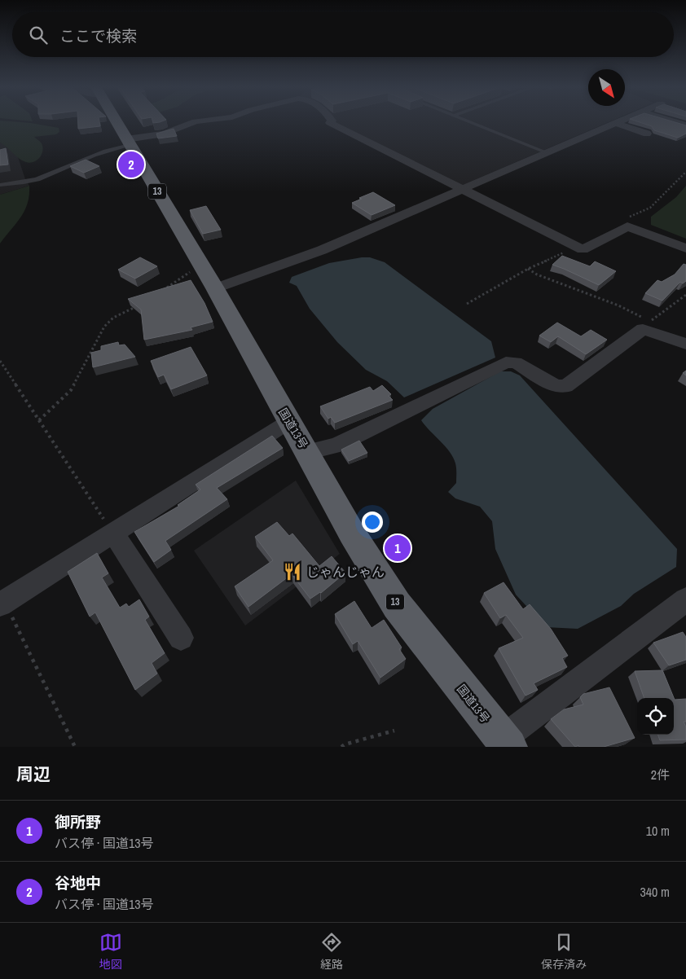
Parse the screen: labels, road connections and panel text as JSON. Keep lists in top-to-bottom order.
{
  "streets": {
    "highway": ["13", "国道13号"]
  },
  "places": {
    "restaurant": ["じゃんじゃん"]
  },
  "north": "bottom right",
  "page": {
    "search": "ここで検索",
    "pins": ["2", "1"],
    "heading": ["周辺", "2件"],
    "list": [
      {
        "mark": "1",
        "name": "御所野",
        "note": "バス停 · 国道13号",
        "value": "10 m"
      },
      {
        "mark": "2",
        "name": "谷地中",
        "note": "バス停 · 国道13号",
        "value": "340 m"
      }
    ],
    "nav": ["地図", "経路", "保存済み"]
  }
}
